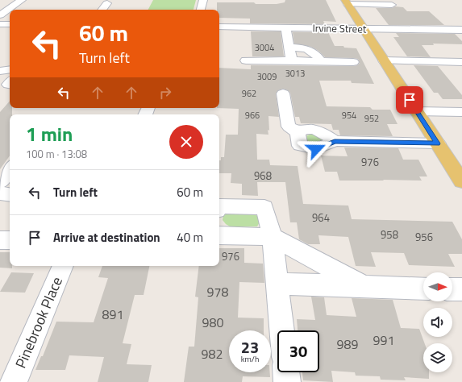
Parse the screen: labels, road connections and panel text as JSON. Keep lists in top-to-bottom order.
{
  "streets": {
    "street": ["Irvine Street", "Pinebrook Place"]
  },
  "house_numbers": [
    "3004",
    "3013",
    "3009",
    "962",
    "966",
    "954",
    "952",
    "976",
    "968",
    "964",
    "958",
    "956",
    "976",
    "978",
    "891",
    "980",
    "991",
    "989",
    "982"
  ],
  "north": "right",
  "page": {
    "turn": ["60 m", "Turn left"],
    "heading": ["1 min", "100 m · 13:08"],
    "list": [
      {
        "name": "Turn left",
        "value": "60 m"
      },
      {
        "name": "Arrive at destination",
        "value": "40 m"
      }
    ],
    "speed": "23 km/h",
    "limit": "30"
  }
}
